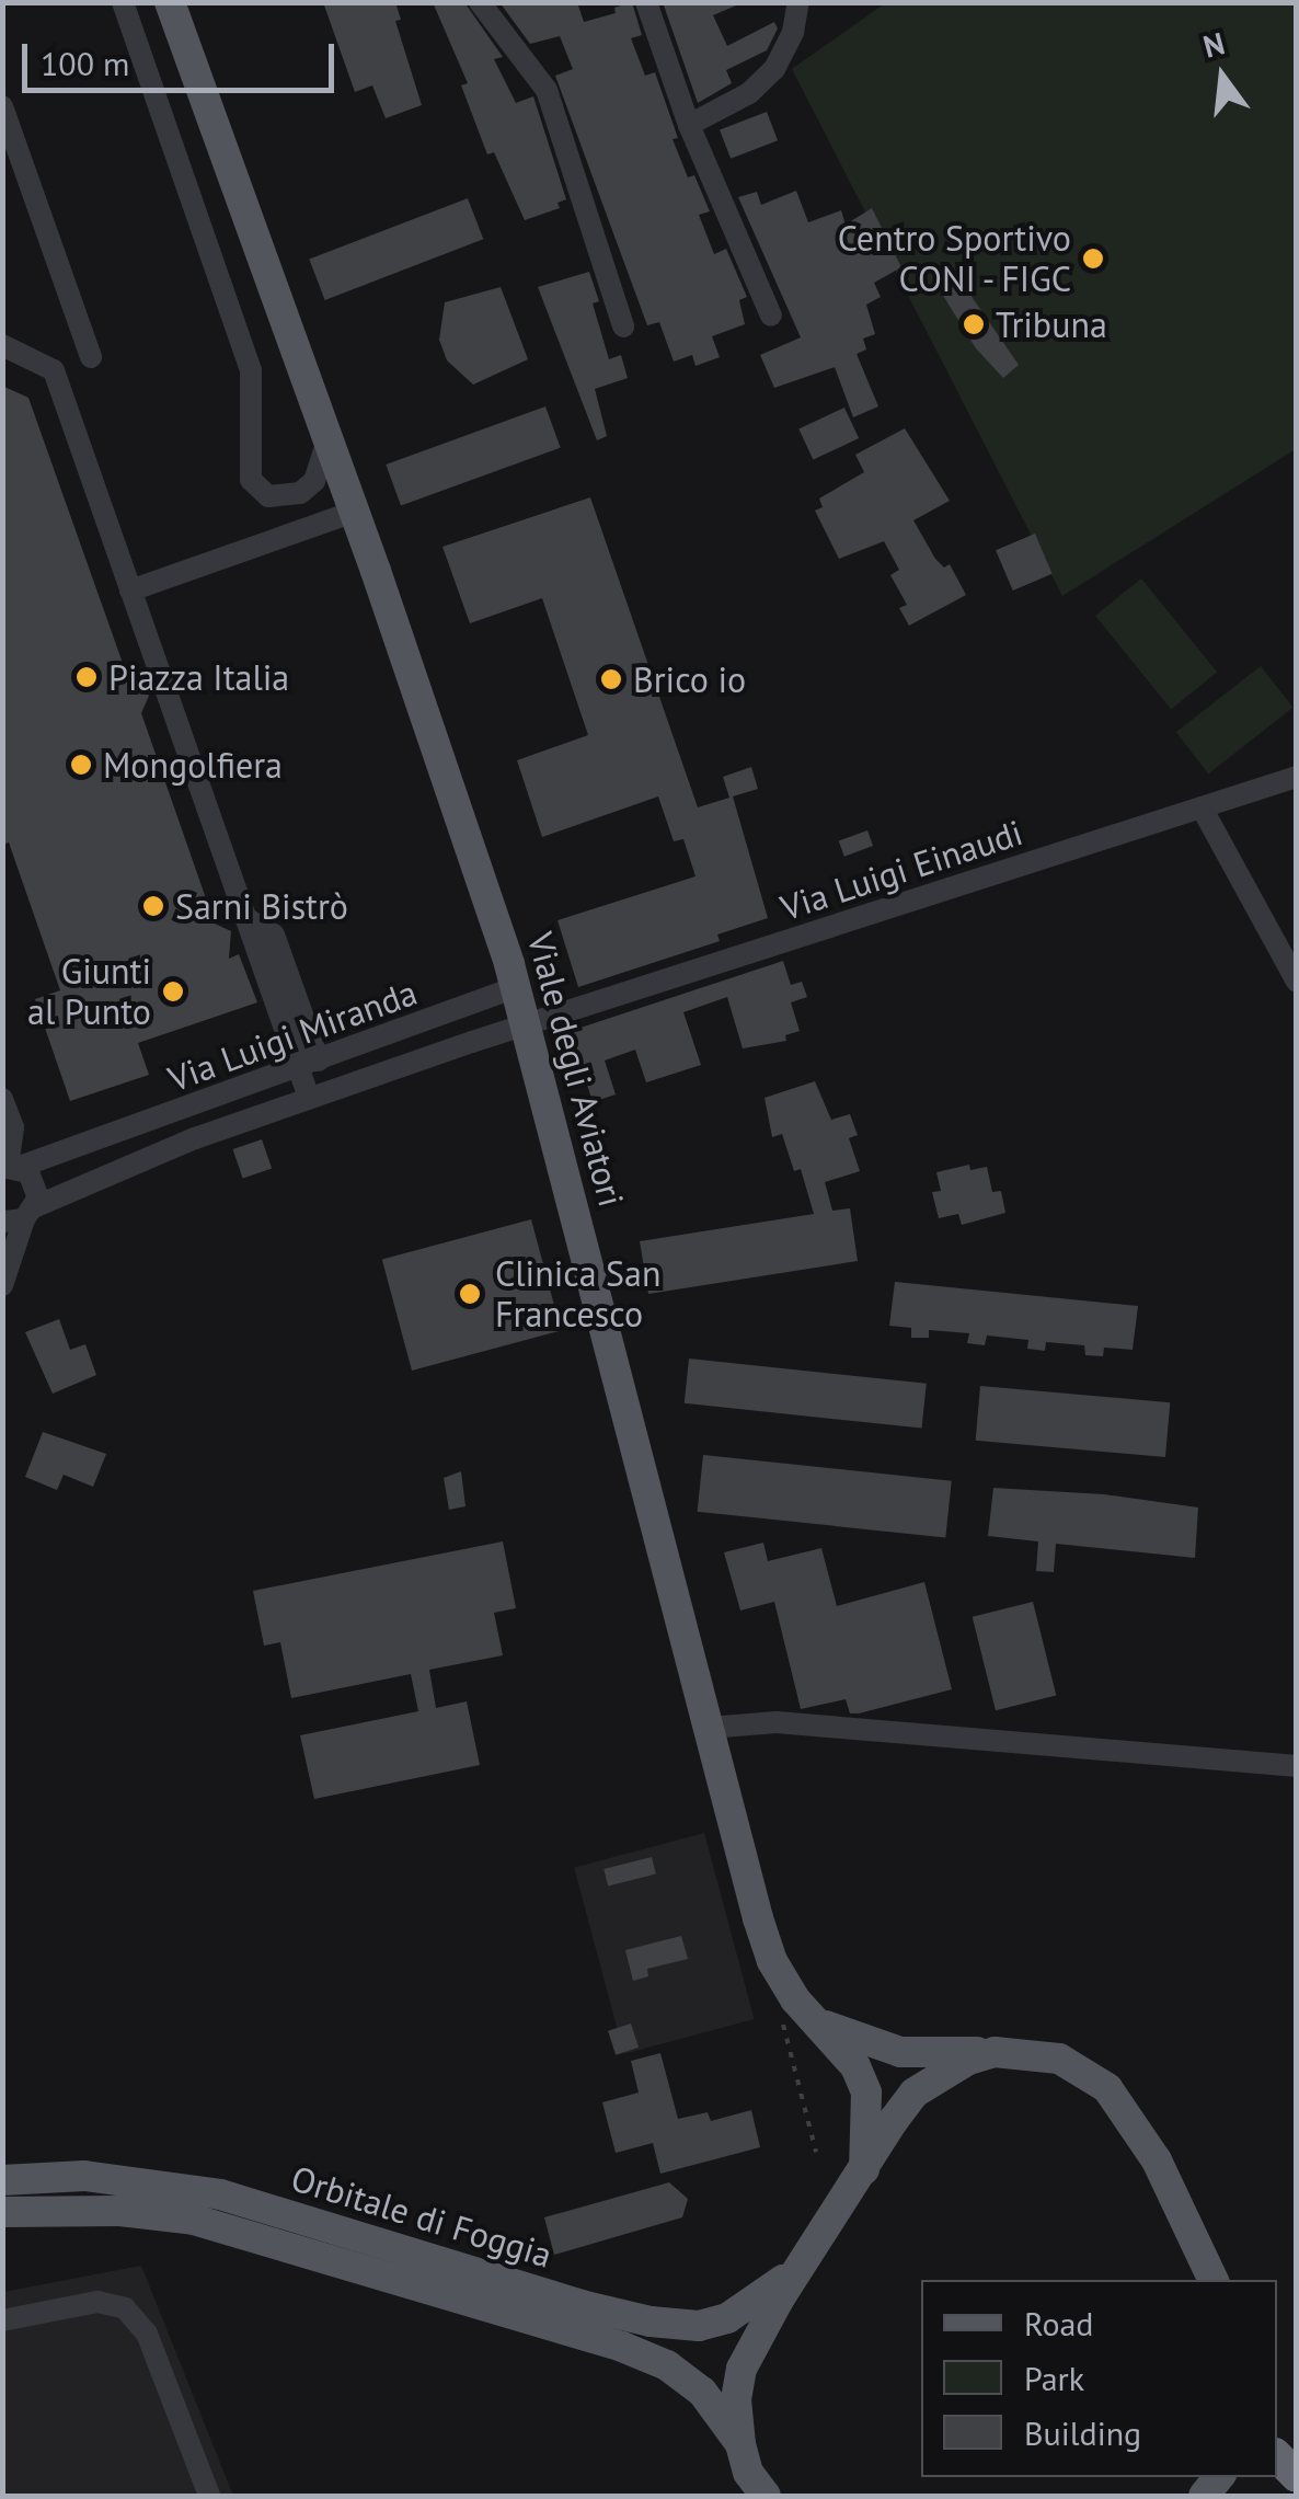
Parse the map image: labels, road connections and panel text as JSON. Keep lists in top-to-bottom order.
{
  "streets": {
    "main road": ["Viale degli Aviatori", "Orbitale di Foggia"],
    "street": ["Via Luigi Einaudi", "Via Luigi Miranda"]
  },
  "crossings": [
    ["Via Luigi Einaudi", "Via Luigi Miranda"],
    ["Via Luigi Einaudi", "Viale degli Aviatori"],
    ["Via Luigi Miranda", "Viale degli Aviatori"]
  ],
  "places": [
    "Centro Sportivo CONI - FIGC",
    "Tribuna",
    "Piazza Italia",
    "Brico io",
    "Mongolfiera",
    "Sarni Bistrò",
    "Giunti al Punto",
    "Clinica San Francesco"
  ],
  "legend": ["Road", "Park", "Building"],
  "scale_bar": "100 m",
  "north": "top"
}
